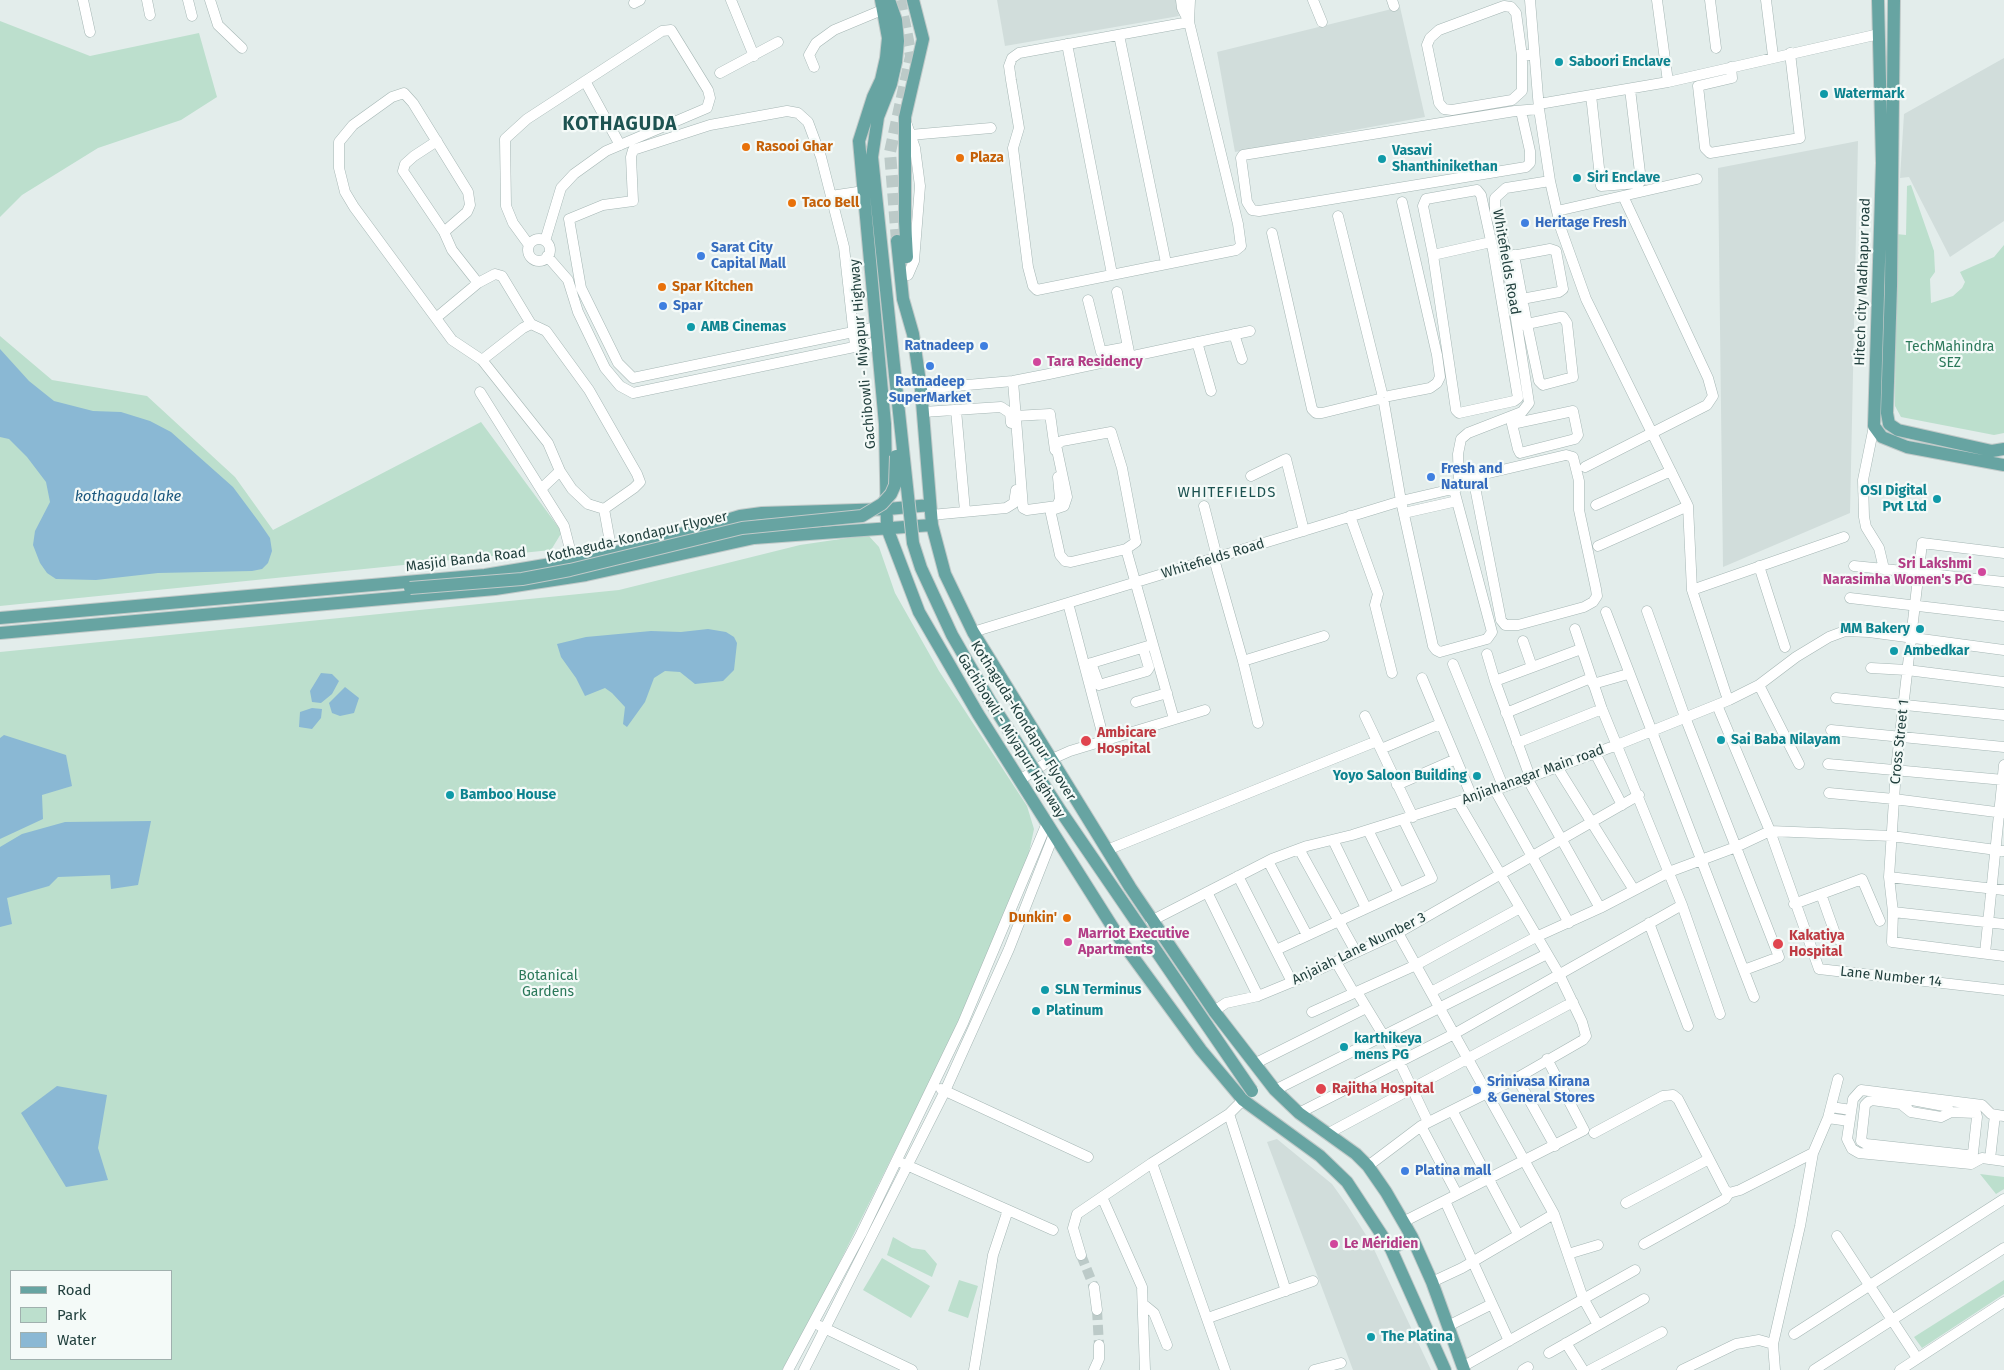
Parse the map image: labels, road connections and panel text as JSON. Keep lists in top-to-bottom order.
{
  "streets": {
    "main road": [
      "Hitech city Madhapur road",
      "Gachibowli - Miyapur Highway",
      "Kothaguda-Kondapur Flyover",
      "Masjid Banda Road"
    ],
    "street": [
      "Whitefields Road",
      "Cross Street 1",
      "Anjiahanagar Main road",
      "Anjaiah Lane Number 3",
      "Lane Number 14"
    ]
  },
  "crossings": [
    ["Whitefields Road", "Gachibowli - Miyapur Highway"],
    ["Gachibowli - Miyapur Highway", "Kothaguda-Kondapur Flyover"],
    ["Gachibowli - Miyapur Highway", "Masjid Banda Road"],
    ["Gachibowli - Miyapur Highway", "Anjiahanagar Main road"],
    ["Gachibowli - Miyapur Highway", "Anjaiah Lane Number 3"],
    ["Kothaguda-Kondapur Flyover", "Masjid Banda Road"],
    ["Cross Street 1", "Anjiahanagar Main road"]
  ],
  "districts": ["KOTHAGUDA", "WHITEFIELDS"],
  "water": ["kothaguda lake"],
  "parks": ["TechMahindra SEZ", "Botanical Gardens"],
  "places": [
    "Saboori Enclave",
    "Watermark",
    "Rasooi Ghar",
    "Plaza",
    "Vasavi Shanthinikethan",
    "Siri Enclave",
    "Taco Bell",
    "Heritage Fresh",
    "Sarat City Capital Mall",
    "Spar Kitchen",
    "Spar",
    "AMB Cinemas",
    "Ratnadeep",
    "Tara Residency",
    "Ratnadeep SuperMarket",
    "Fresh and Natural",
    "OSI Digital Pvt Ltd",
    "Sri Lakshmi Narasimha Women's PG",
    "MM Bakery",
    "Ambedkar",
    "Sai Baba Nilayam",
    "Ambicare Hospital",
    "Yoyo Saloon Building",
    "Bamboo House",
    "Dunkin'",
    "Marriot Executive Apartments",
    "Kakatiya Hospital",
    "SLN Terminus",
    "Platinum",
    "karthikeya mens PG",
    "Rajitha Hospital",
    "Srinivasa Kirana & General Stores",
    "Platina mall",
    "Le Méridien",
    "The Platina"
  ],
  "legend": ["Road", "Park", "Water"]
}
